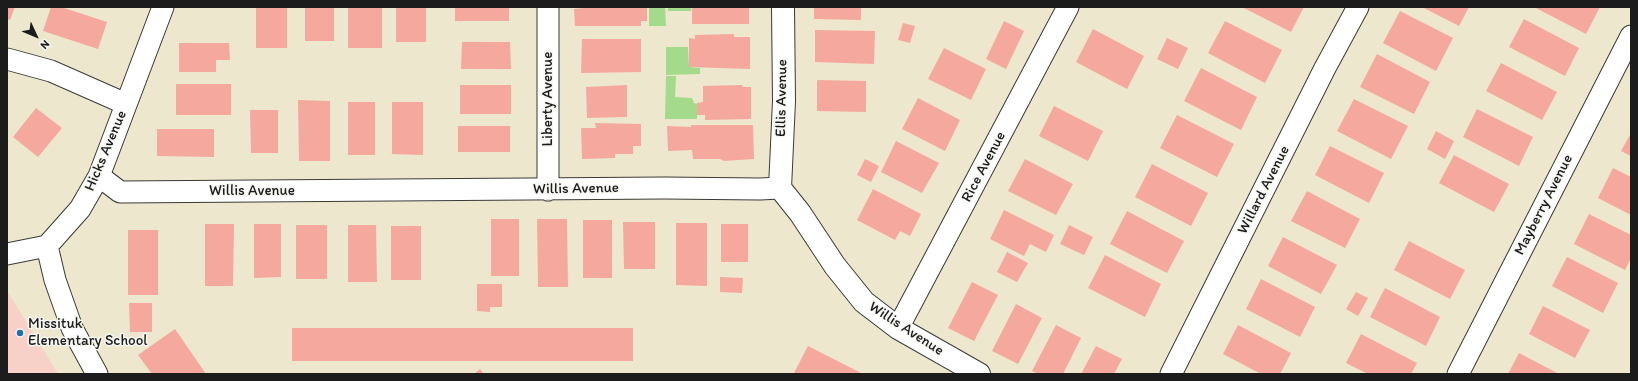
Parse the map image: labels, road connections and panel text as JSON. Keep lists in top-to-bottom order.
{
  "streets": {
    "street": [
      "Ellis Avenue",
      "Liberty Avenue",
      "Hicks Avenue",
      "Rice Avenue",
      "Willis Avenue",
      "Willard Avenue",
      "Mayberry Avenue"
    ]
  },
  "crossings": [
    ["Ellis Avenue", "Willis Avenue"],
    ["Liberty Avenue", "Willis Avenue"],
    ["Hicks Avenue", "Willis Avenue"],
    ["Rice Avenue", "Willis Avenue"]
  ],
  "places": ["Missituk Elementary School"],
  "north": "bottom right"
}
